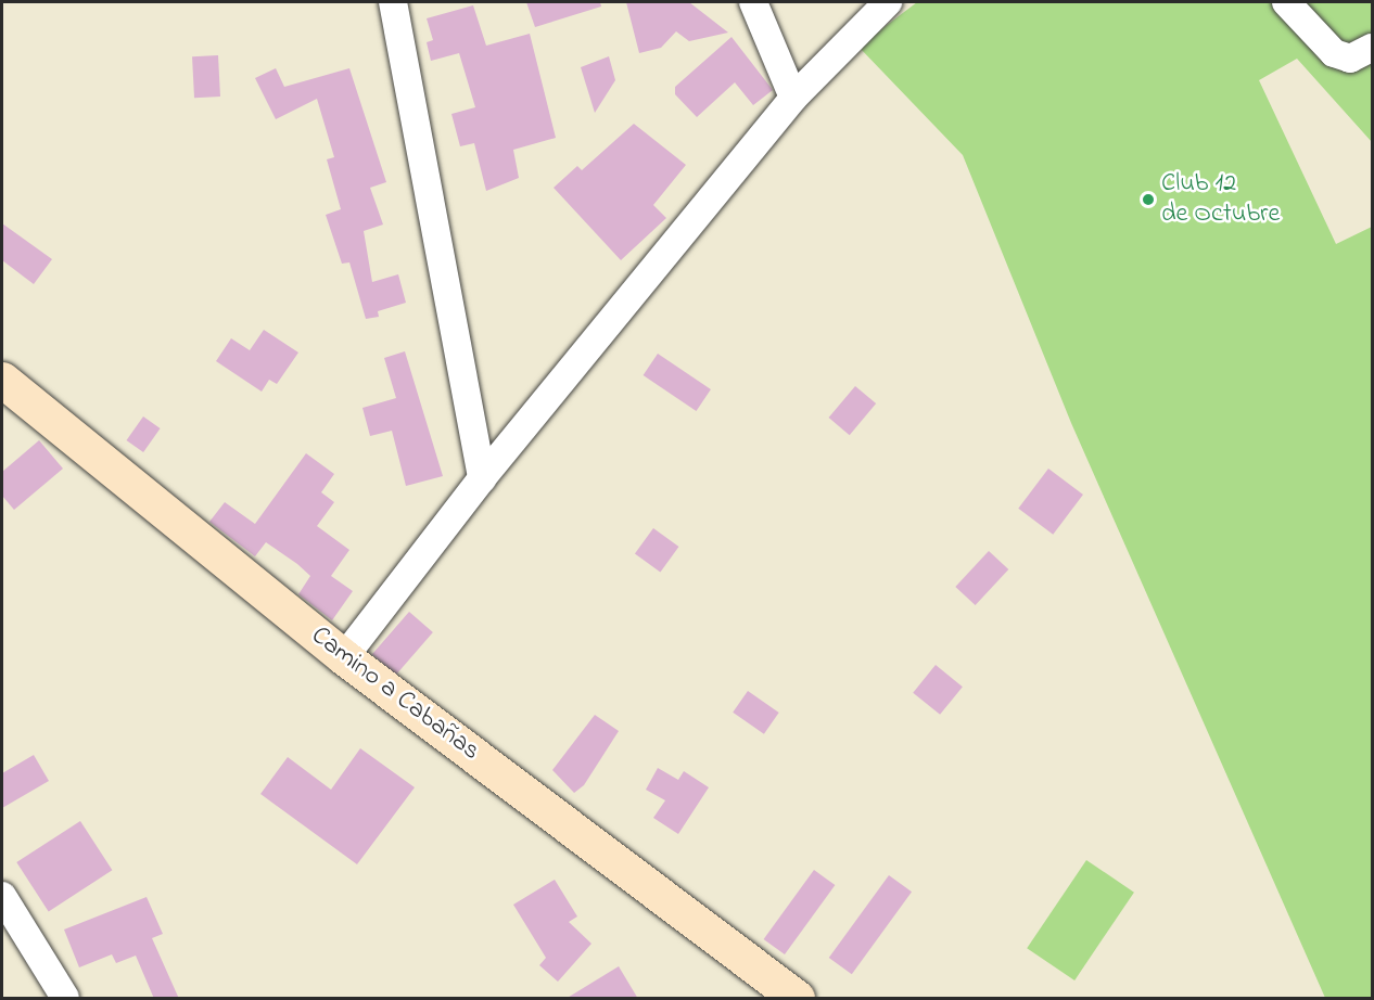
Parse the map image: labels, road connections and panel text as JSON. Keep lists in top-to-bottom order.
{
  "streets": {
    "street": ["Camino a Cabañas"]
  },
  "places": ["Club 12 de Octubre"]
}
